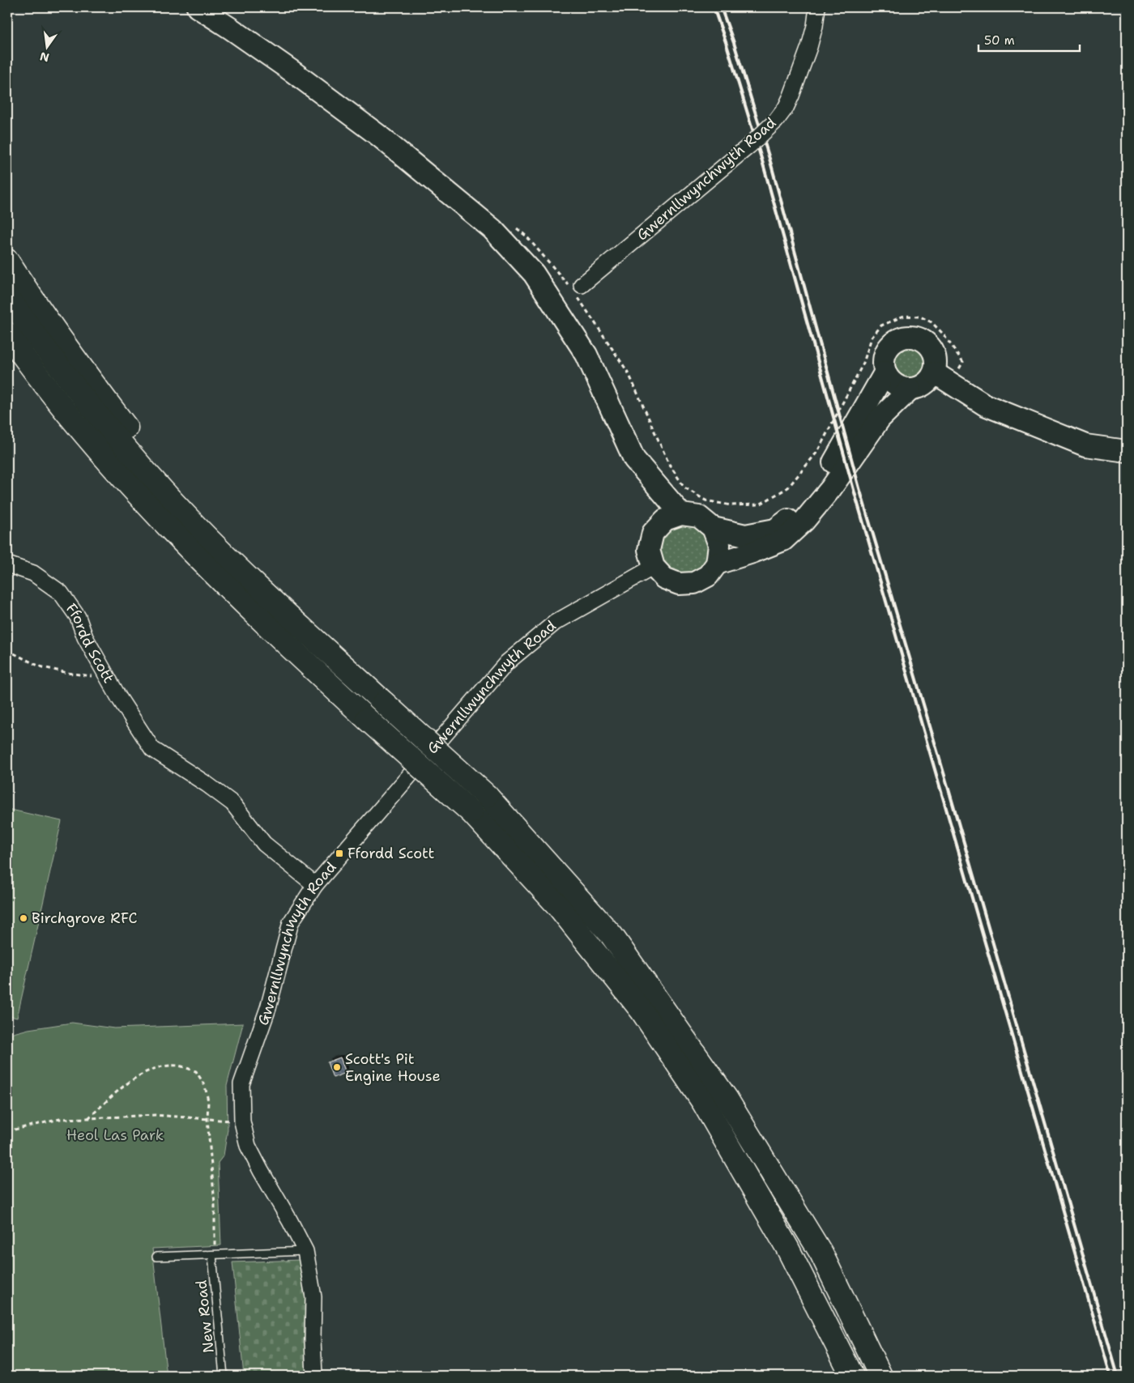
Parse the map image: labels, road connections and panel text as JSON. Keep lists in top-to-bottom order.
{
  "streets": {
    "street": ["Gwernllwynchwyth Road", "Ffordd Scott"],
    "lane": ["New Road"]
  },
  "crossings": [
    ["Gwernllwynchwyth Road", "Ffordd Scott"]
  ],
  "parks": ["Heol Las Park"],
  "places": {
    "transit": ["Ffordd Scott"],
    "other": ["Birchgrove RFC", "Scott's Pit Engine House"]
  },
  "scale_bar": "50 m",
  "north": "bottom"
}
